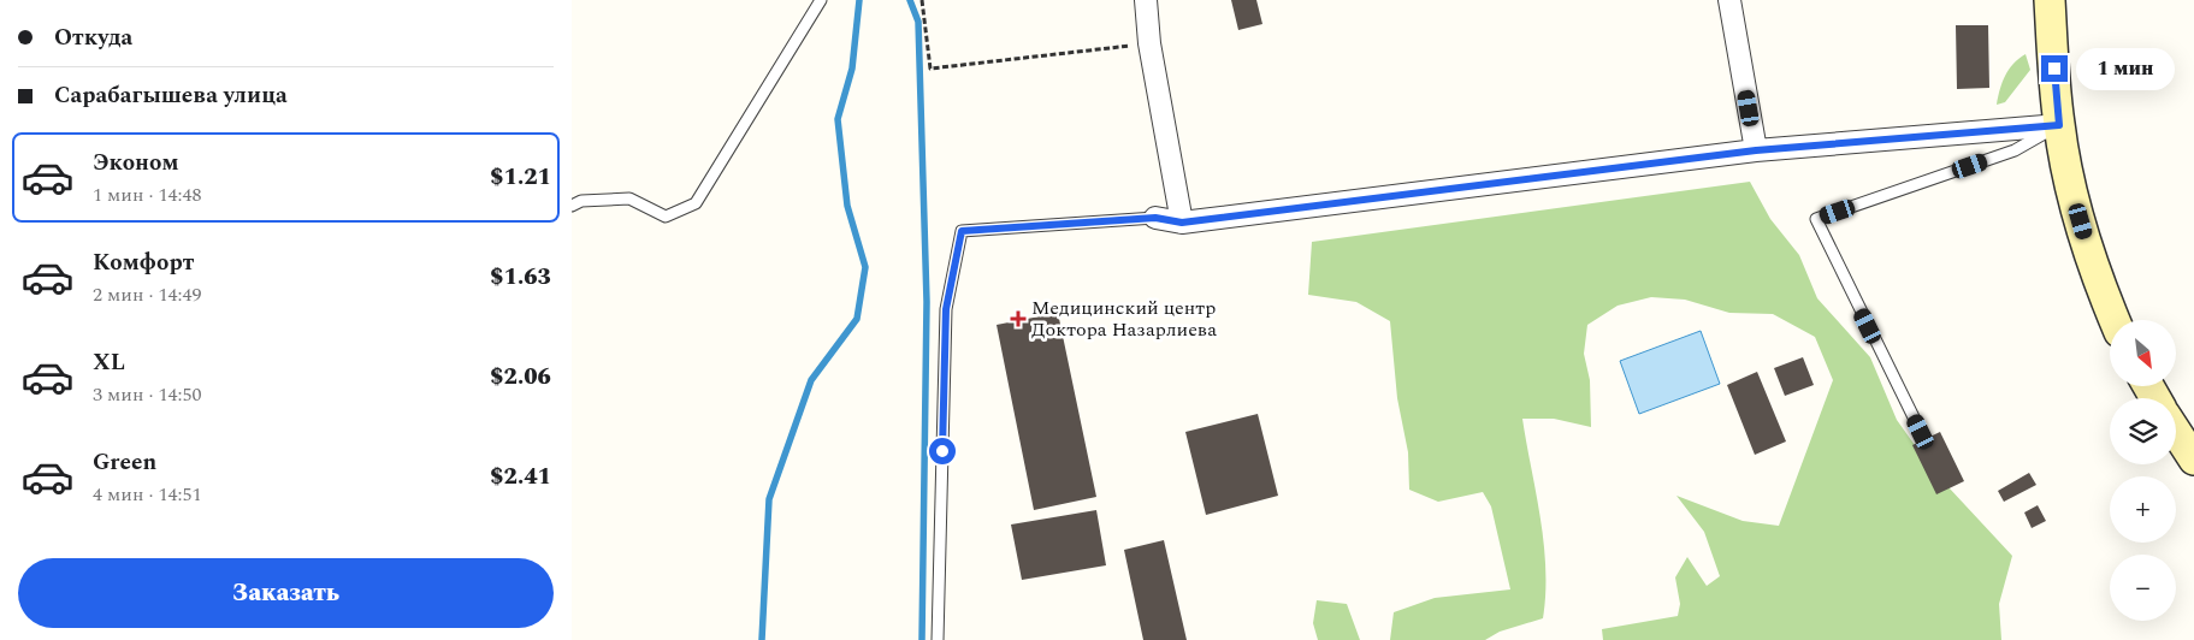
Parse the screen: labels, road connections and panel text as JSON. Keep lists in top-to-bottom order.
{
  "places": {
    "health": ["Медицинский центр Доктора Назарлиева"]
  },
  "north": "bottom right",
  "page": {
    "banner": ["Откуда", "Сарабагышева улица"],
    "bubble": "1 мин",
    "list": [
      {
        "name": "Эконом",
        "note": "1 мин · 14:48",
        "value": "$1.21"
      },
      {
        "name": "Комфорт",
        "note": "2 мин · 14:49",
        "value": "$1.63"
      },
      {
        "name": "XL",
        "note": "3 мин · 14:50",
        "value": "$2.06"
      },
      {
        "name": "Green",
        "note": "4 мин · 14:51",
        "value": "$2.41"
      }
    ],
    "map_buttons": ["+", "−"],
    "buttons": "Заказать"
  }
}
